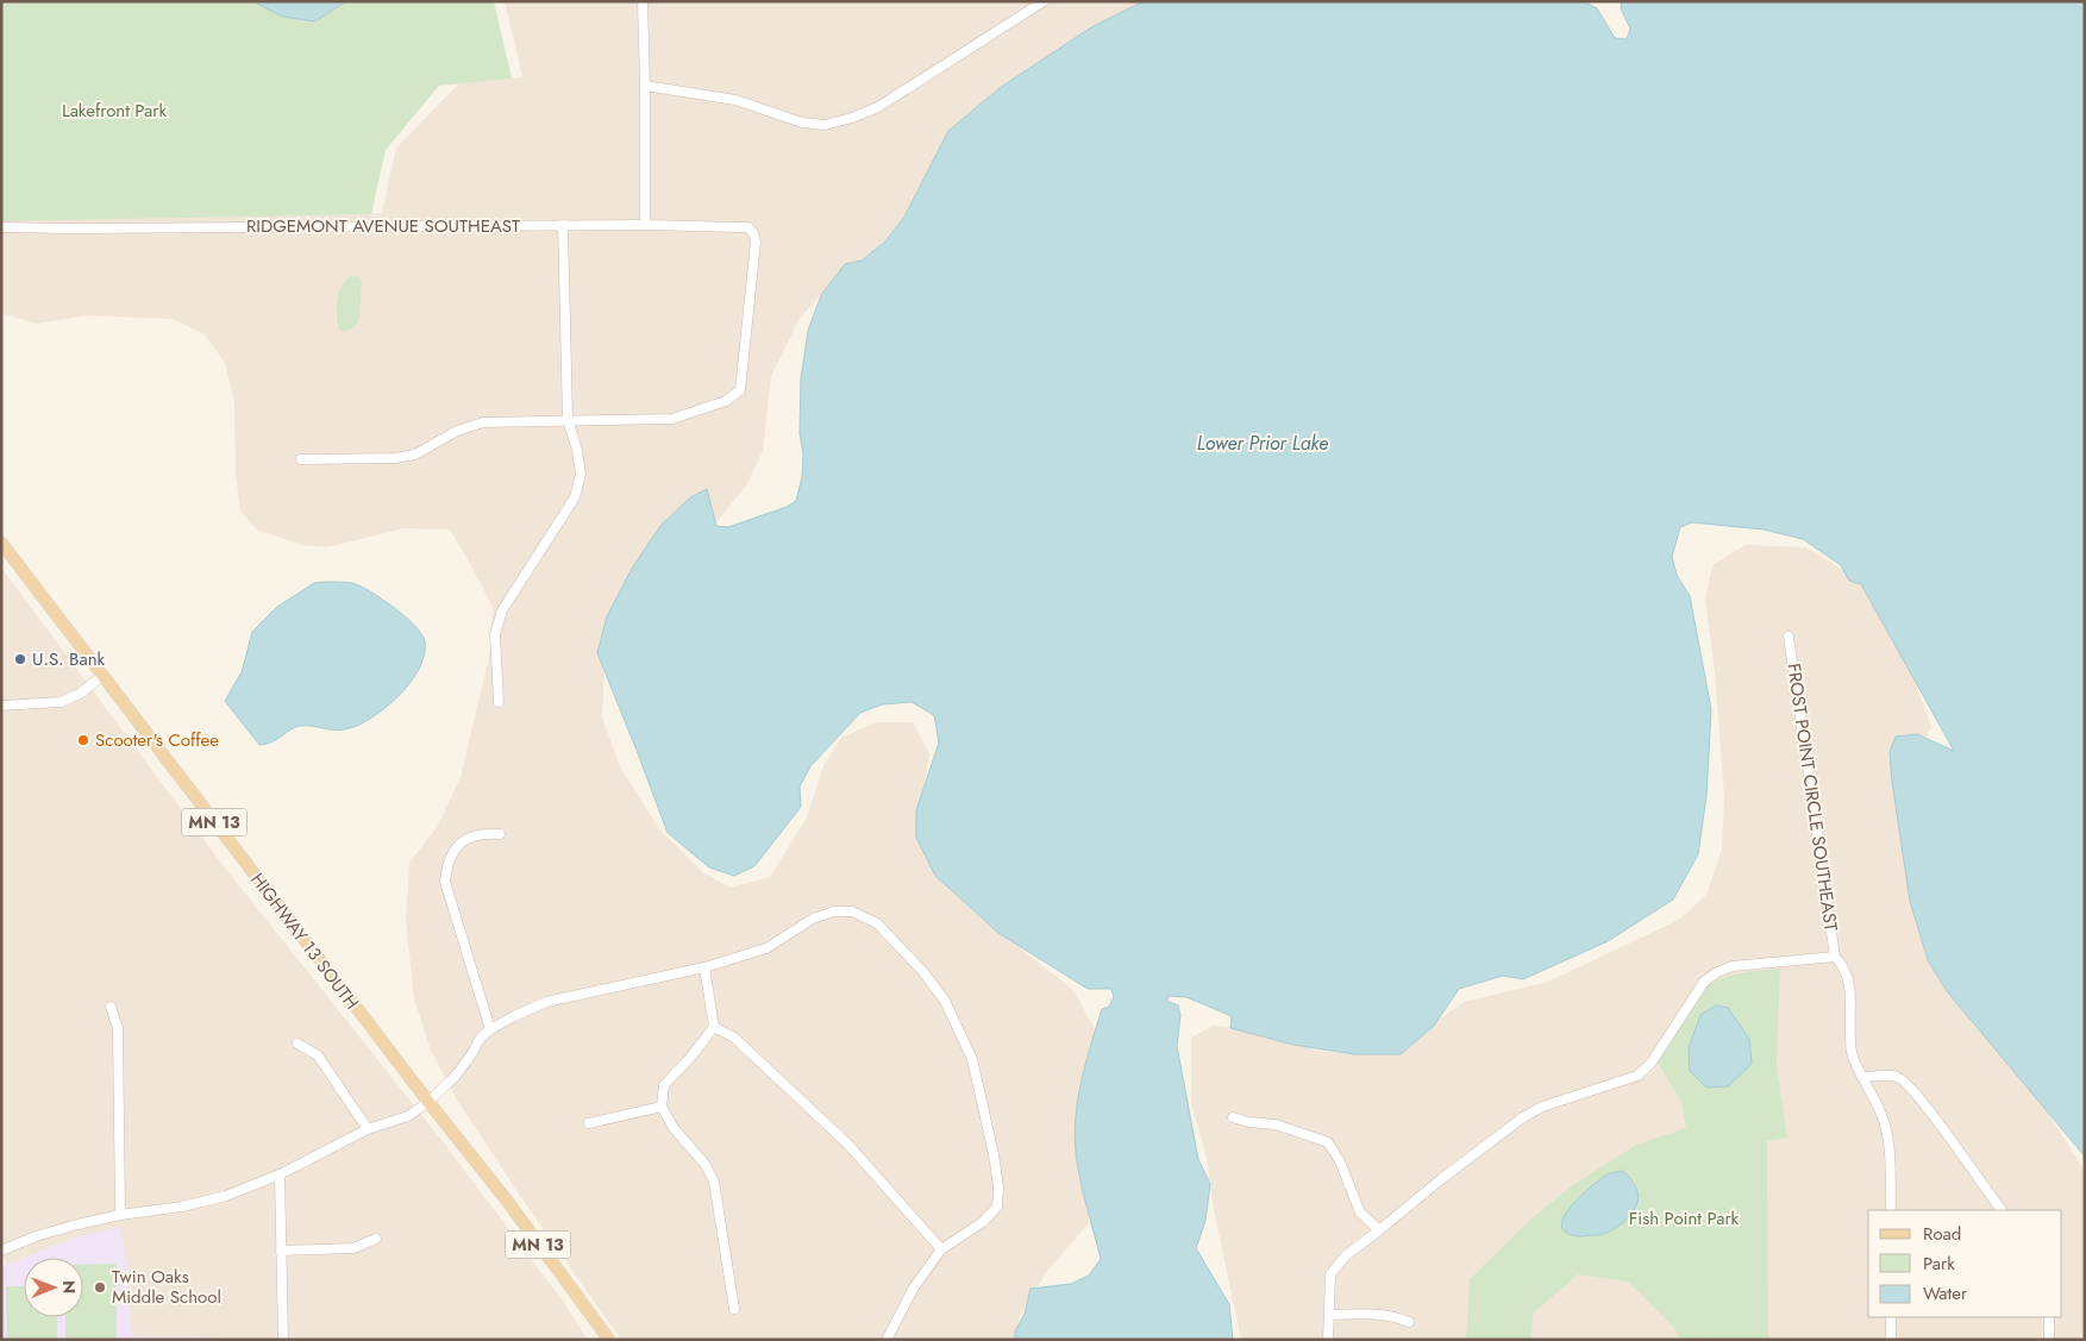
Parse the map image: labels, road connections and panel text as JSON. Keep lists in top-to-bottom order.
{
  "streets": {
    "main road": ["MN 13", "HIGHWAY 13 SOUTH"],
    "street": ["RIDGEMONT AVENUE SOUTHEAST", "FROST POINT CIRCLE SOUTHEAST"]
  },
  "water": ["Lower Prior Lake"],
  "parks": ["Lakefront Park", "Fish Point Park"],
  "places": ["U.S. Bank", "Scooter's Coffee", "Twin Oaks Middle School"],
  "legend": ["Road", "Park", "Water"],
  "north": "right"
}
